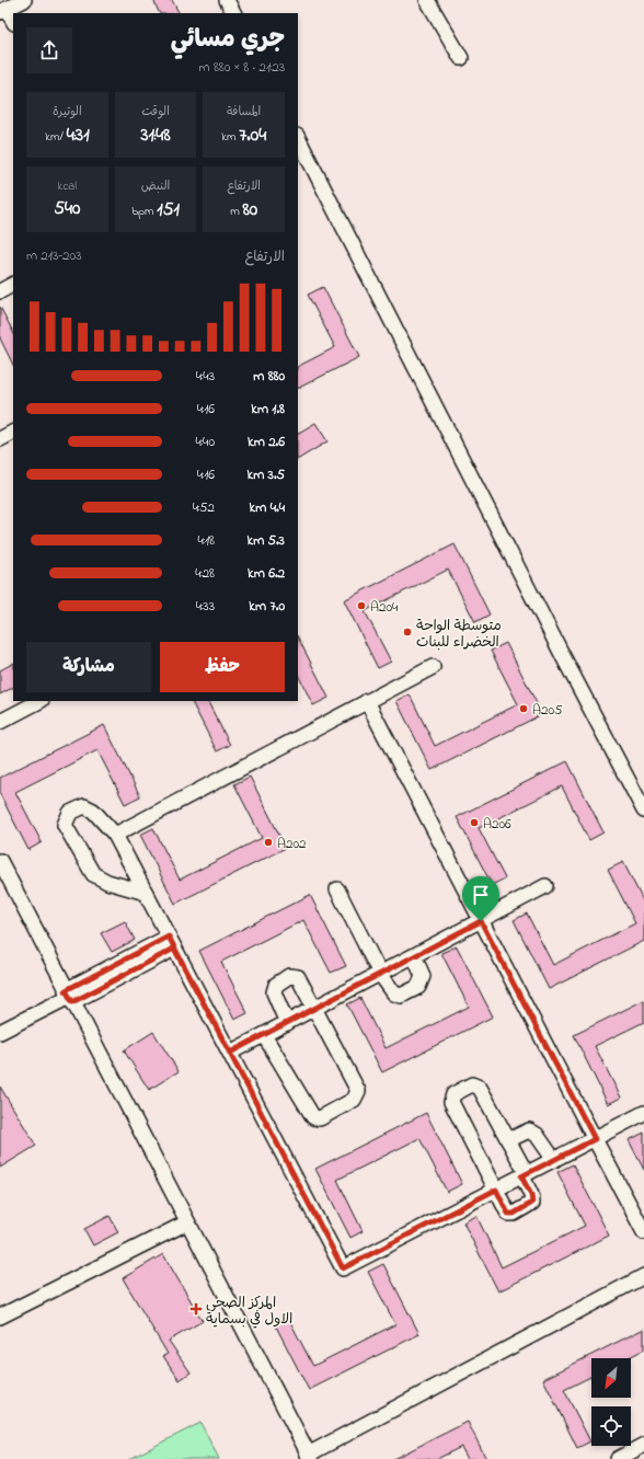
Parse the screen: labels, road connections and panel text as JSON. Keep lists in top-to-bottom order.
{
  "places": {
    "other": [
      "A204",
      "متوسطة الواحة الخضراء للبنات",
      "A205",
      "A206",
      "A202"
    ],
    "health": ["المركز الصحي الاول في بسماية"]
  },
  "north": "bottom left",
  "page": {
    "heading": ["جري مسائي", "21:23 · 8 × 880 m"],
    "stats": [
      ["المسافة", "7.04 km"],
      ["الوقت", "31:48"],
      ["الوتيرة", "4:31 /km"],
      ["الارتفاع", "80 m"],
      ["النبض", "151 bpm"],
      ["kcal", "540"]
    ],
    "chart": ["الارتفاع", "203–213 m"],
    "list": [
      {
        "name": "880 m",
        "note": "4:43"
      },
      {
        "name": "1.8 km",
        "note": "4:16"
      },
      {
        "name": "2.6 km",
        "note": "4:40"
      },
      {
        "name": "3.5 km",
        "note": "4:16"
      },
      {
        "name": "4.4 km",
        "note": "4:52"
      },
      {
        "name": "5.3 km",
        "note": "4:18"
      },
      {
        "name": "6.2 km",
        "note": "4:28"
      },
      {
        "name": "7.0 km",
        "note": "4:33"
      }
    ],
    "buttons": ["حفظ", "مشاركة"]
  }
}
